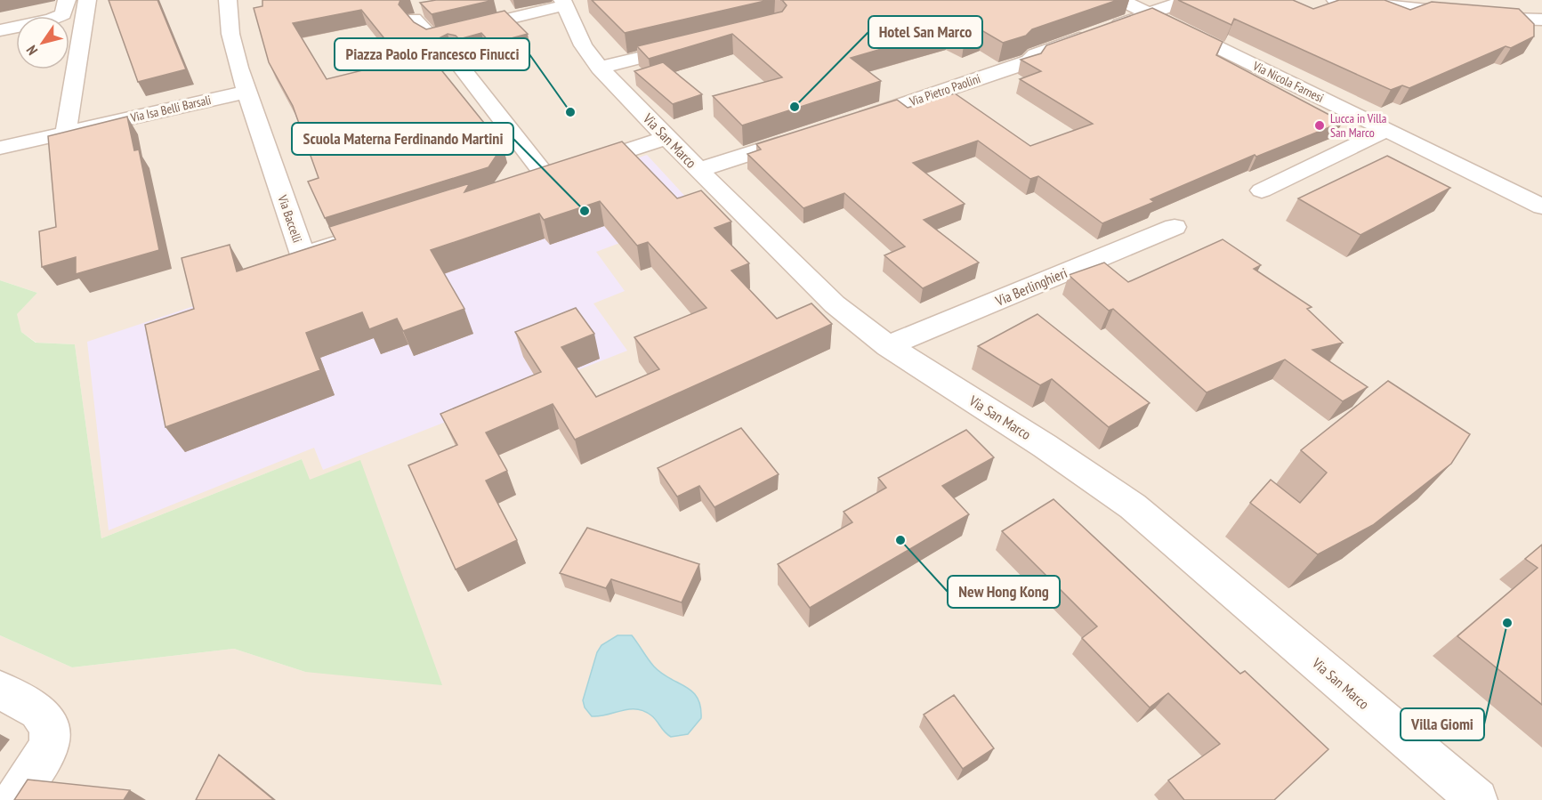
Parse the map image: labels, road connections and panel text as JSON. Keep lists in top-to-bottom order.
{
  "streets": {
    "street": [
      "Via Nicola Farnesi",
      "Via Pietro Paolini",
      "Via Isa Belli Barsali",
      "Via San Marco",
      "Via Baccelli",
      "Via Berlinghieri"
    ]
  },
  "crossings": [
    ["Via Nicola Farnesi", "Via Pietro Paolini"],
    ["Via Isa Belli Barsali", "Via Baccelli"],
    ["Via San Marco", "Via Berlinghieri"]
  ],
  "places": [
    "Hotel San Marco",
    "Piazza Paolo Francesco Finucci",
    "Lucca in Villa San Marco",
    "Scuola Materna Ferdinando Martini",
    "New Hong Kong",
    "Villa Giomi"
  ],
  "north": "bottom left"
}
